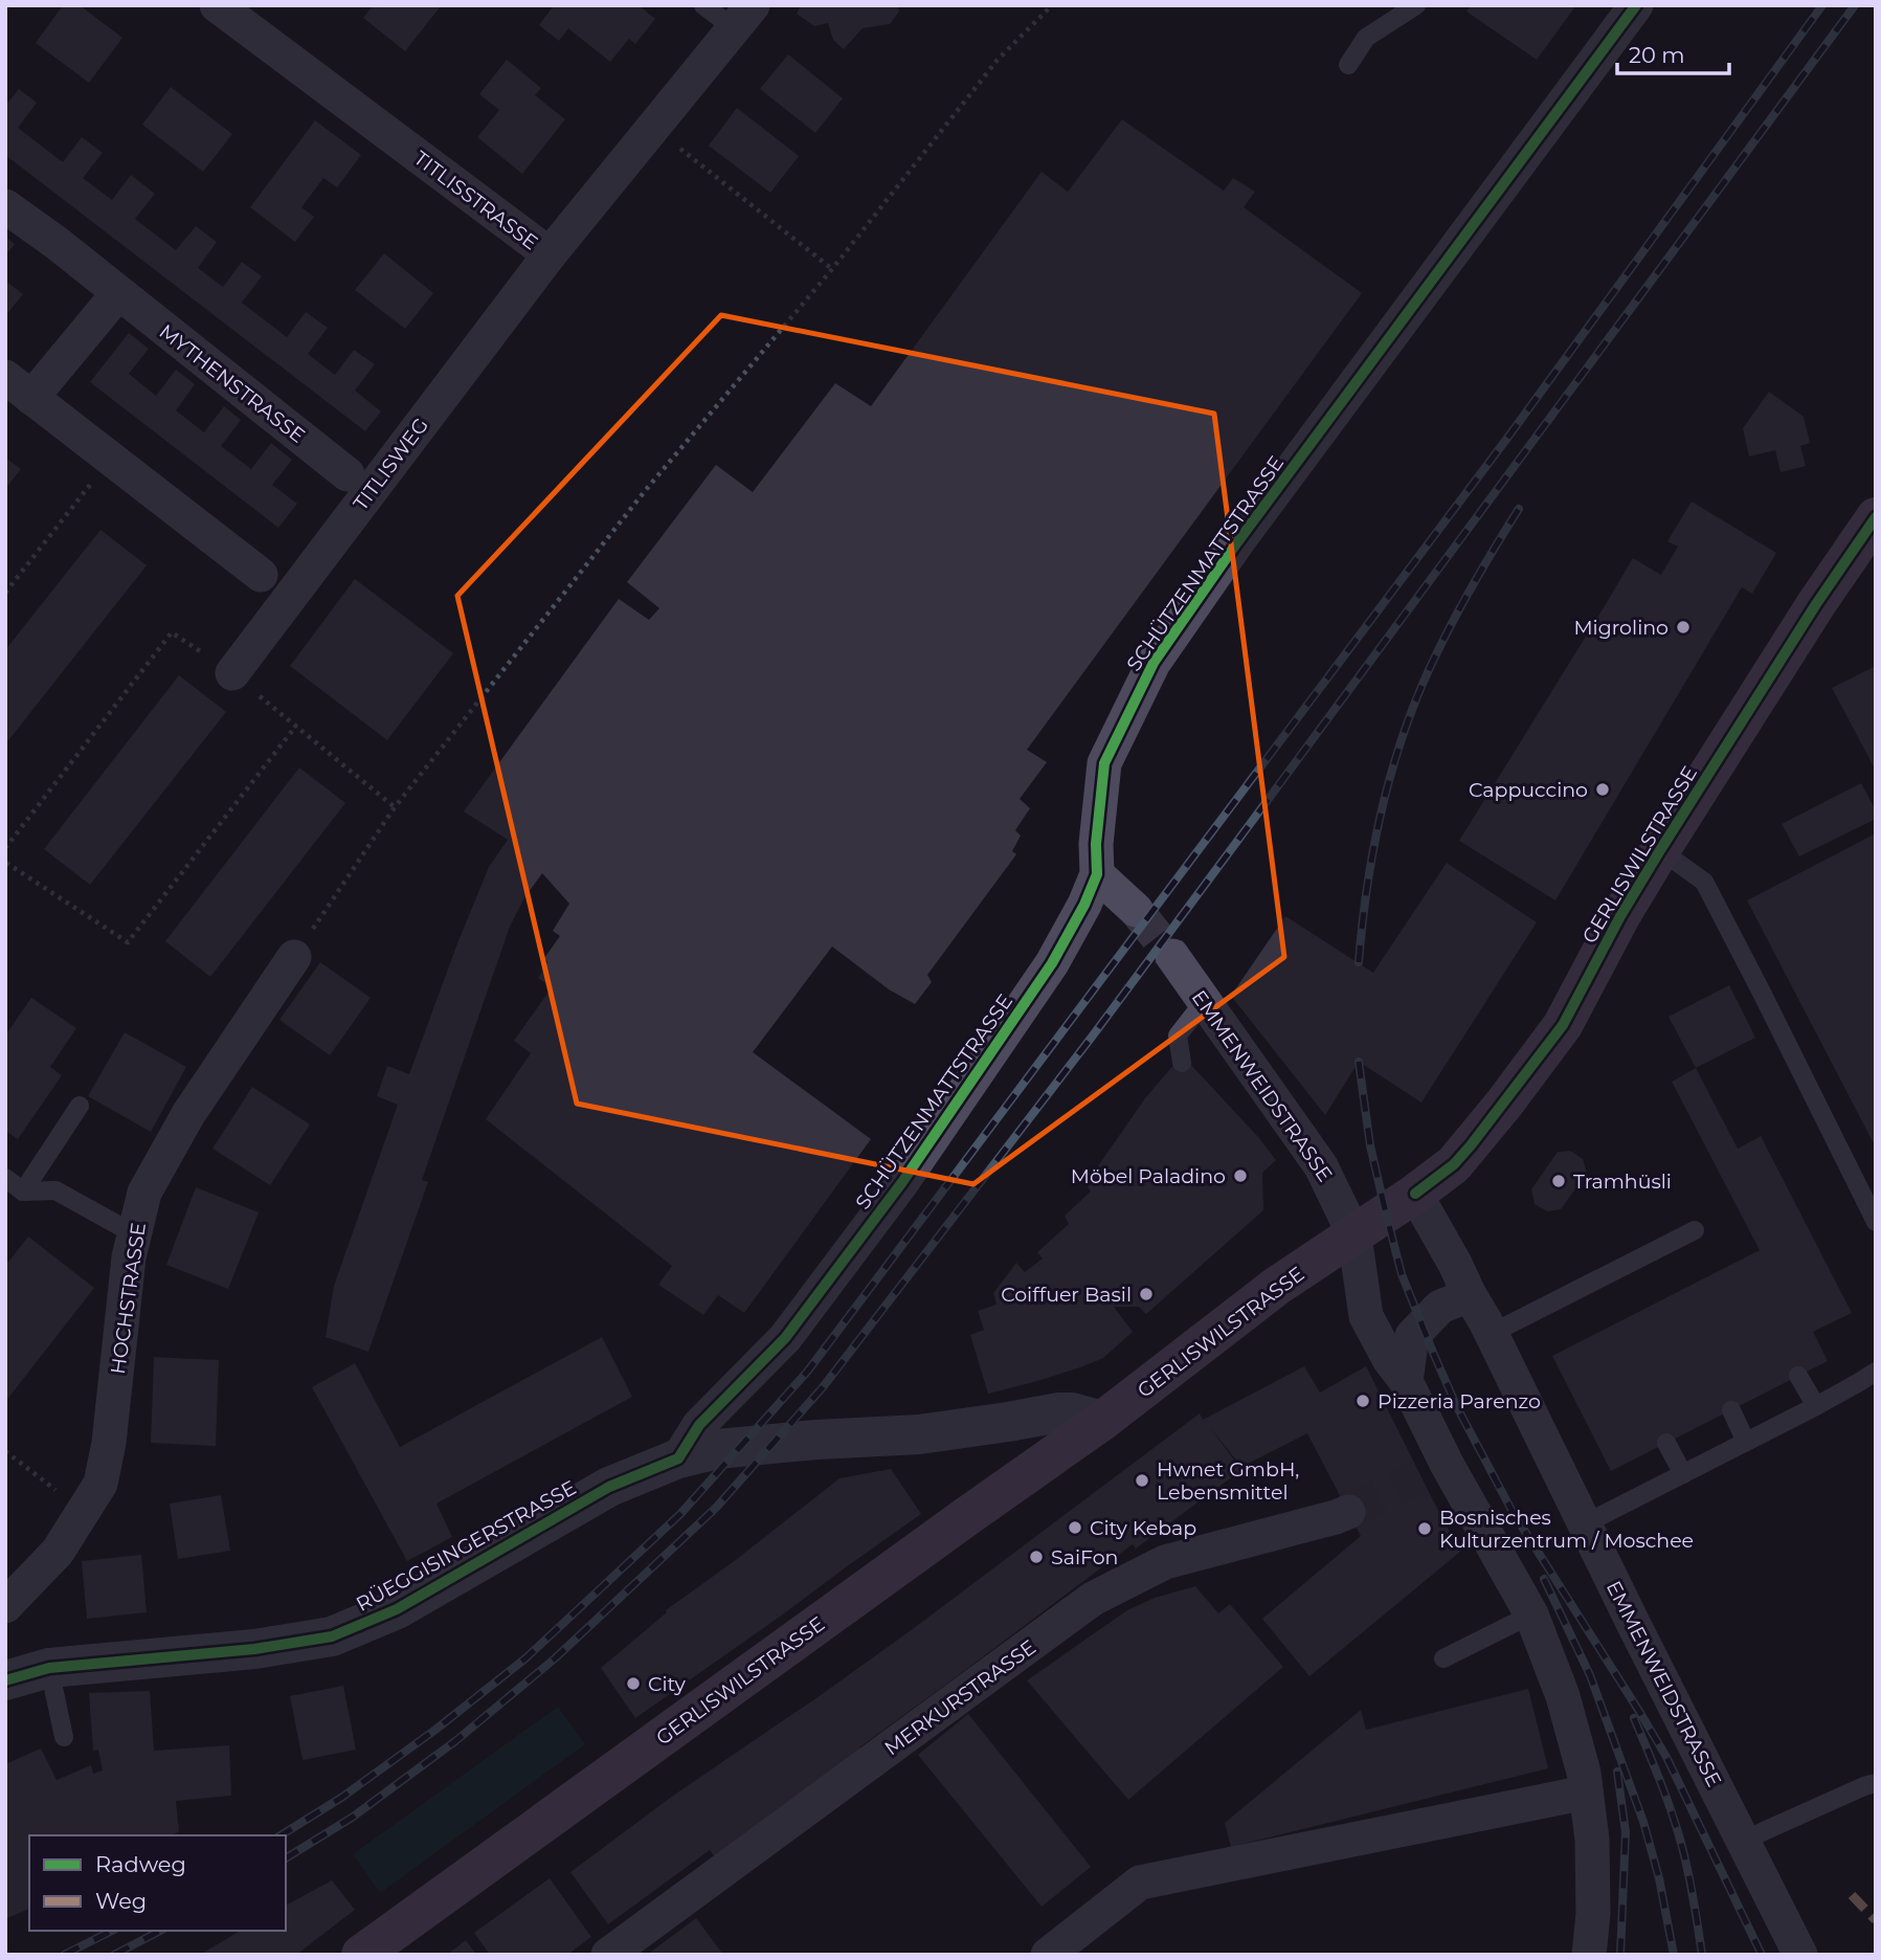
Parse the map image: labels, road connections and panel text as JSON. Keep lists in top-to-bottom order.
{
  "streets": {
    "main road": ["GERLISWILSTRASSE"],
    "street": [
      "TITLISSTRASSE",
      "MYTHENSTRASSE",
      "TITLISWEG",
      "SCHÜTZENMATTSTRASSE",
      "EMMENWEIDSTRASSE",
      "HOCHSTRASSE",
      "RÜEGGISINGERSTRASSE",
      "MERKURSTRASSE"
    ]
  },
  "crossings": [
    ["TITLISSTRASSE", "TITLISWEG"],
    ["SCHÜTZENMATTSTRASSE", "RÜEGGISINGERSTRASSE"],
    ["GERLISWILSTRASSE", "EMMENWEIDSTRASSE"],
    ["GERLISWILSTRASSE", "RÜEGGISINGERSTRASSE"]
  ],
  "places": [
    "Migrolino",
    "Cappuccino",
    "Möbel Paladino",
    "Tramhüsli",
    "Coiffuer Basil",
    "Pizzeria Parenzo",
    "Hwnet GmbH, Lebensmittel",
    "City Kebap",
    "Bosnisches Kulturzentrum / Moschee",
    "SaiFon",
    "City"
  ],
  "legend": ["Radweg", "Weg"],
  "scale_bar": "20 m"
}
